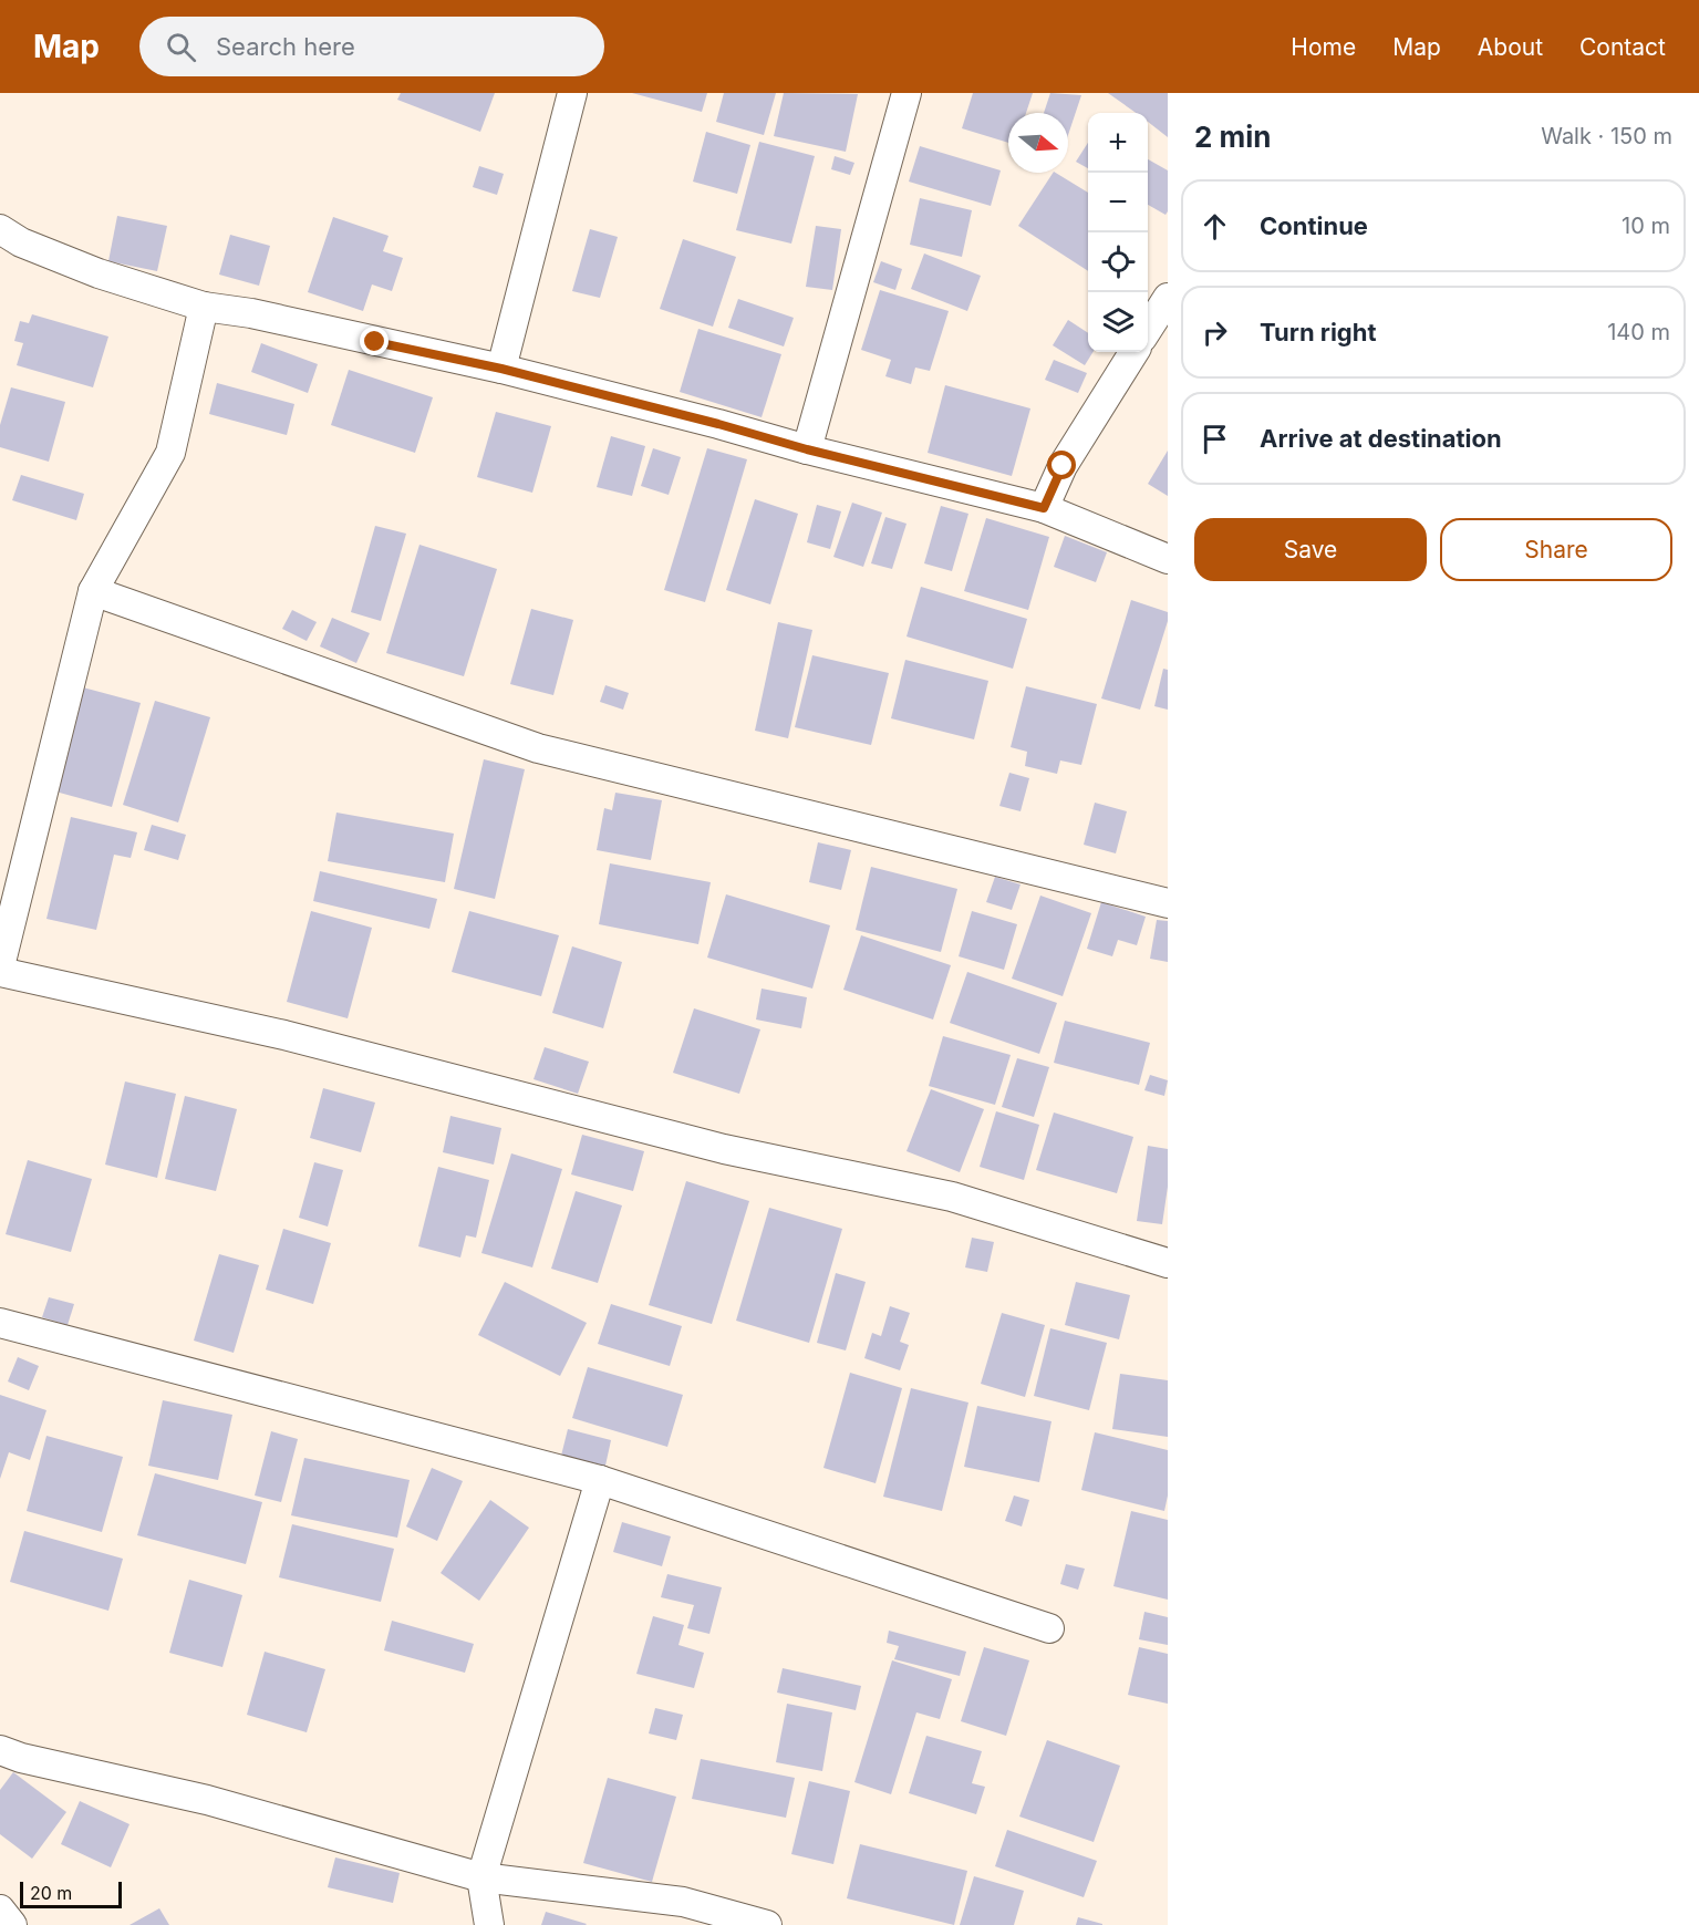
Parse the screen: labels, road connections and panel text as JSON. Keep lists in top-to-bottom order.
{
  "scale_bar": "20 m",
  "north": "right",
  "page": {
    "header": "Map",
    "search": "Search here",
    "nav": [
      "Home",
      "Map",
      "About",
      "Contact"
    ],
    "heading": ["2 min", "Walk · 150 m"],
    "map_buttons": ["+", "−"],
    "list": [
      ["Continue", "10 m"],
      ["Turn right", "140 m"],
      "Arrive at destination"
    ],
    "buttons": ["Save", "Share"],
    "scale": "20 m"
  }
}
